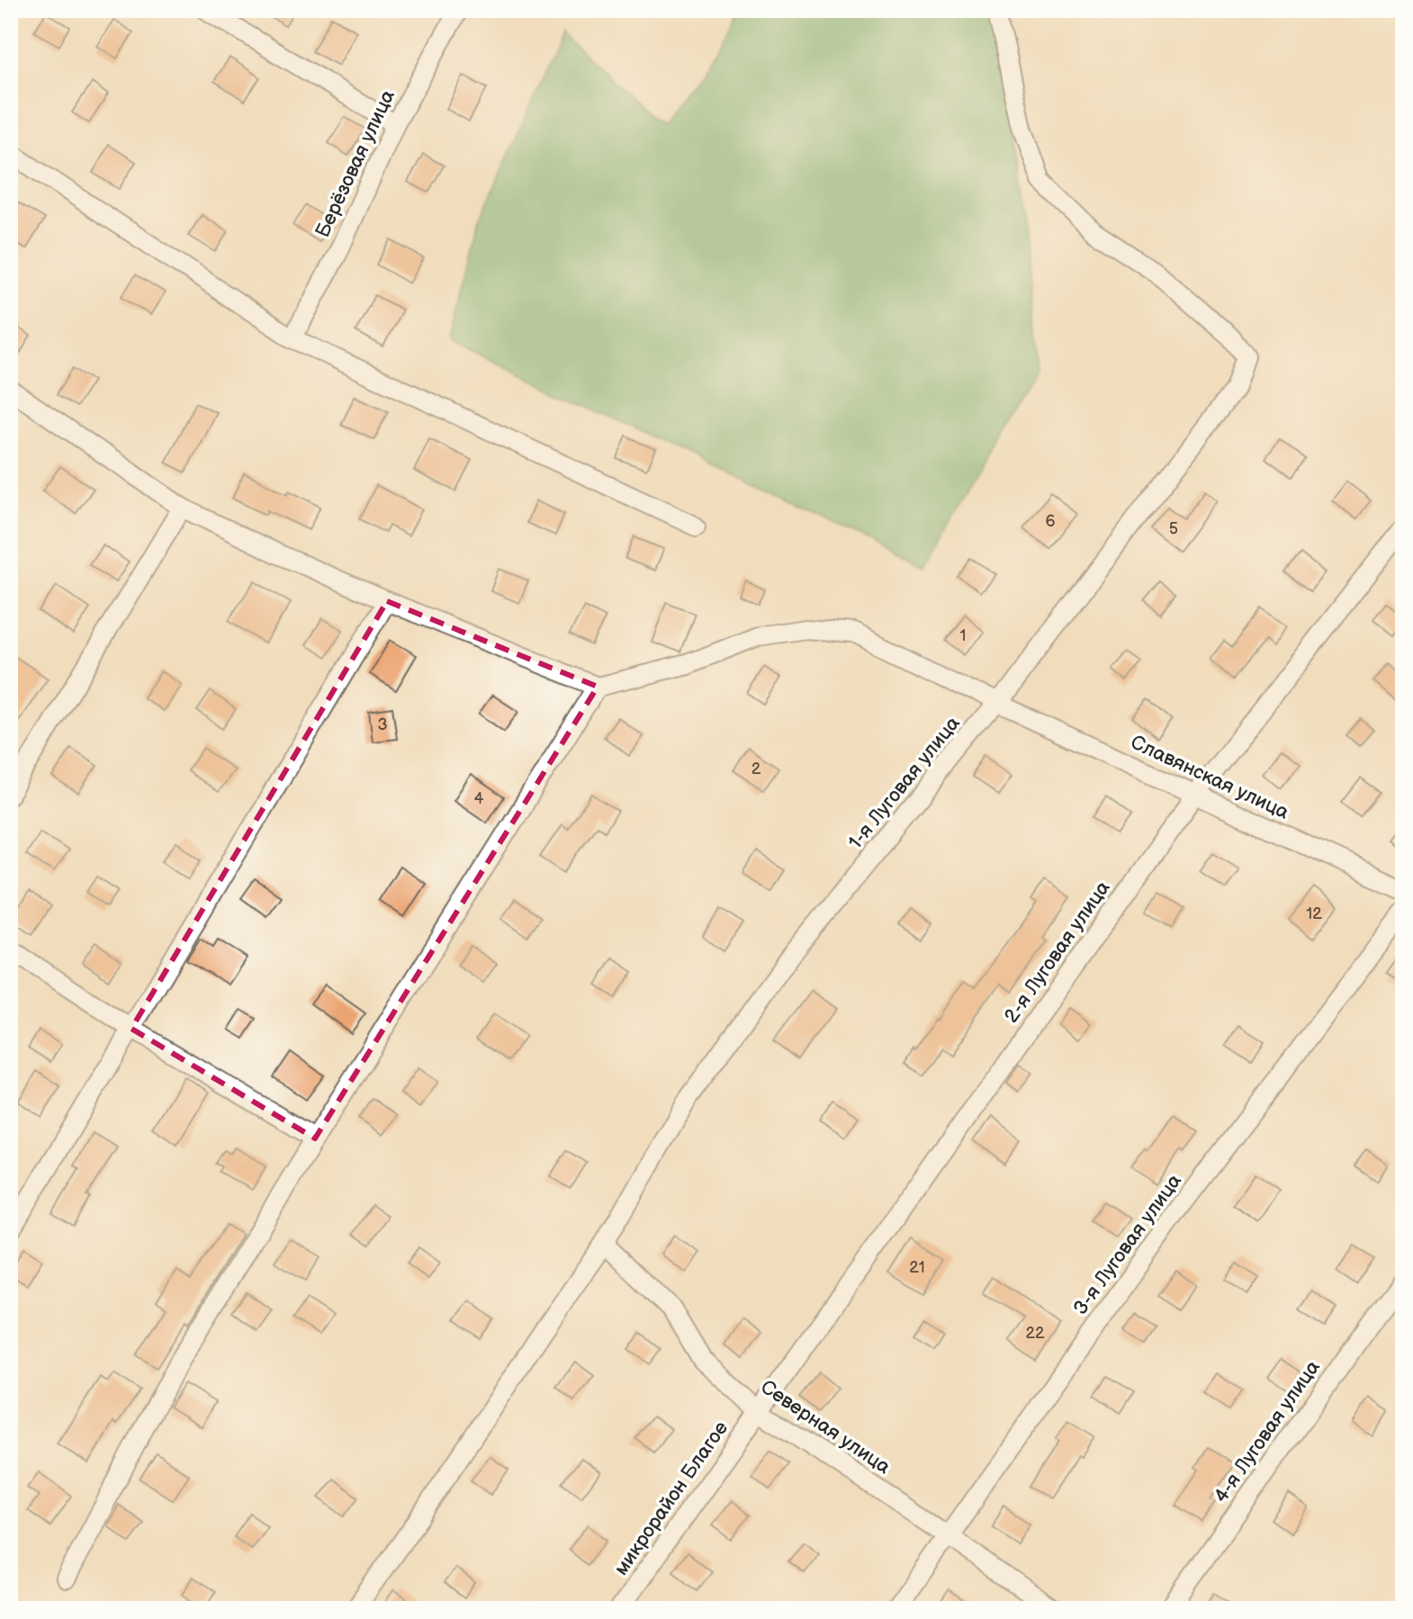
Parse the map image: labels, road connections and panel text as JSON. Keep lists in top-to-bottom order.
{
  "streets": {
    "street": [
      "Берёзовая улица",
      "Славянская улица",
      "1-я Луговая улица",
      "2-я Луговая улица",
      "3-я Луговая улица",
      "Северная улица",
      "4-я Луговая улица",
      "микрорайон Благое"
    ]
  },
  "crossings": [
    ["Славянская улица", "1-я Луговая улица"],
    ["Славянская улица", "2-я Луговая улица"],
    ["1-я Луговая улица", "Северная улица"],
    ["2-я Луговая улица", "Северная улица"],
    ["2-я Луговая улица", "микрорайон Благое"],
    ["3-я Луговая улица", "Северная улица"],
    ["Северная улица", "микрорайон Благое"]
  ],
  "house_numbers": [
    "6",
    "5",
    "1",
    "3",
    "2",
    "4",
    "12",
    "21",
    "22"
  ]
}
